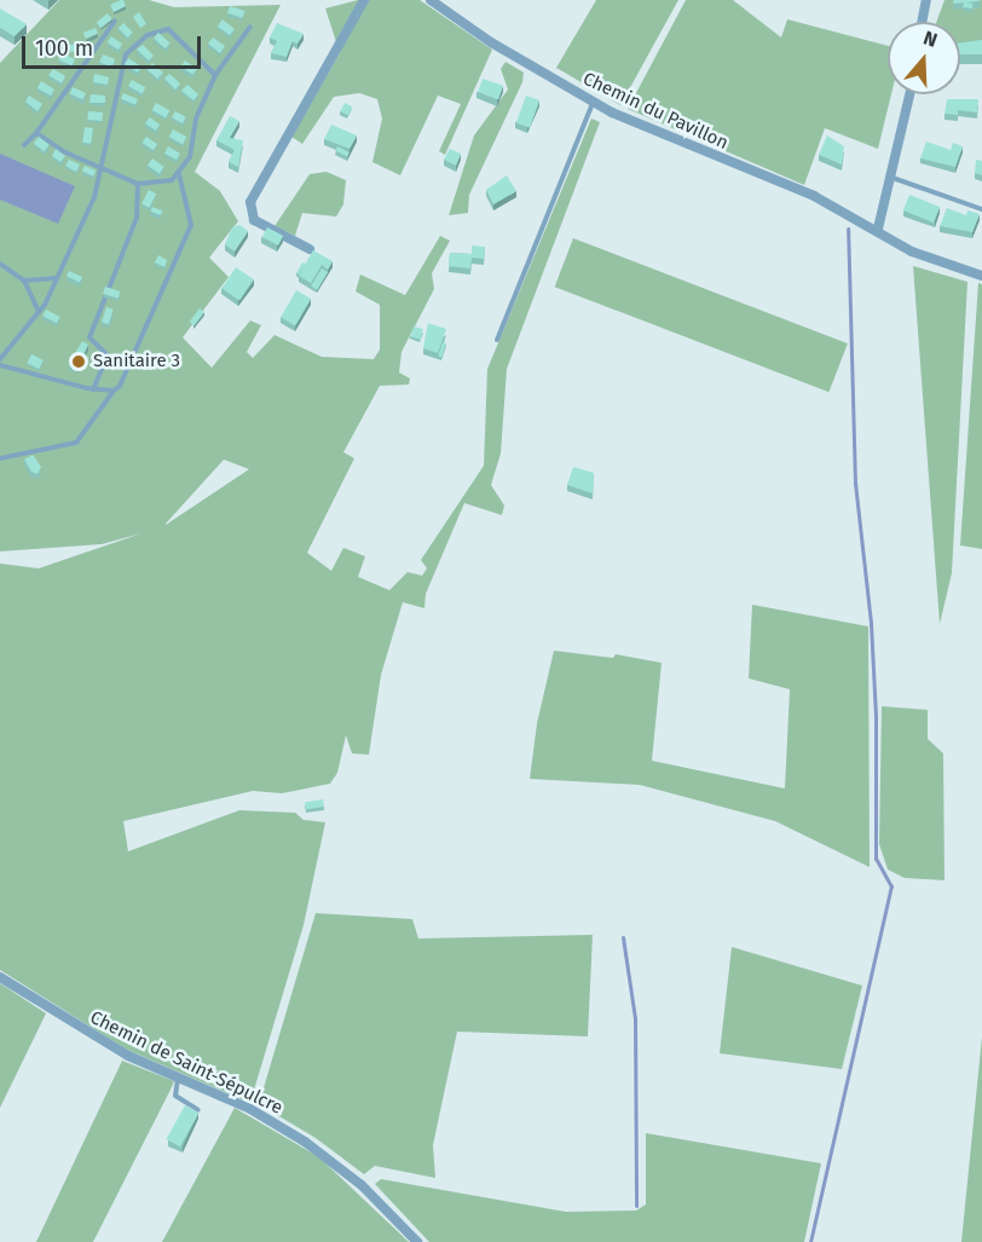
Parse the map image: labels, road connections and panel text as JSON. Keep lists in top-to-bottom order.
{
  "streets": {
    "street": ["Chemin du Pavillon", "Chemin de Saint-Sépulcre"]
  },
  "places": ["Sanitaire 3"],
  "scale_bar": "100 m",
  "north": "top"
}
